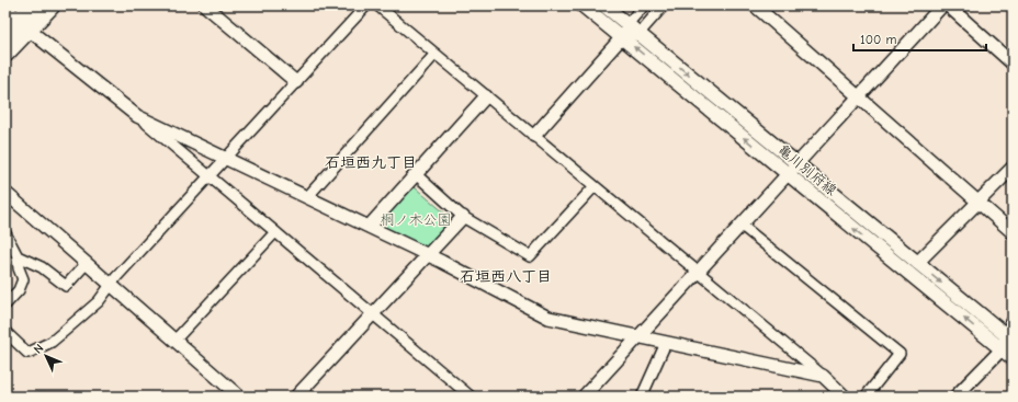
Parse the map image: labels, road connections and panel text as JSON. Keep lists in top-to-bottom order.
{
  "streets": {
    "main road": ["亀川別府線"]
  },
  "districts": ["石垣西九丁目", "石垣西八丁目"],
  "parks": ["桐ノ木公園"],
  "scale_bar": "100 m",
  "north": "top left"
}
